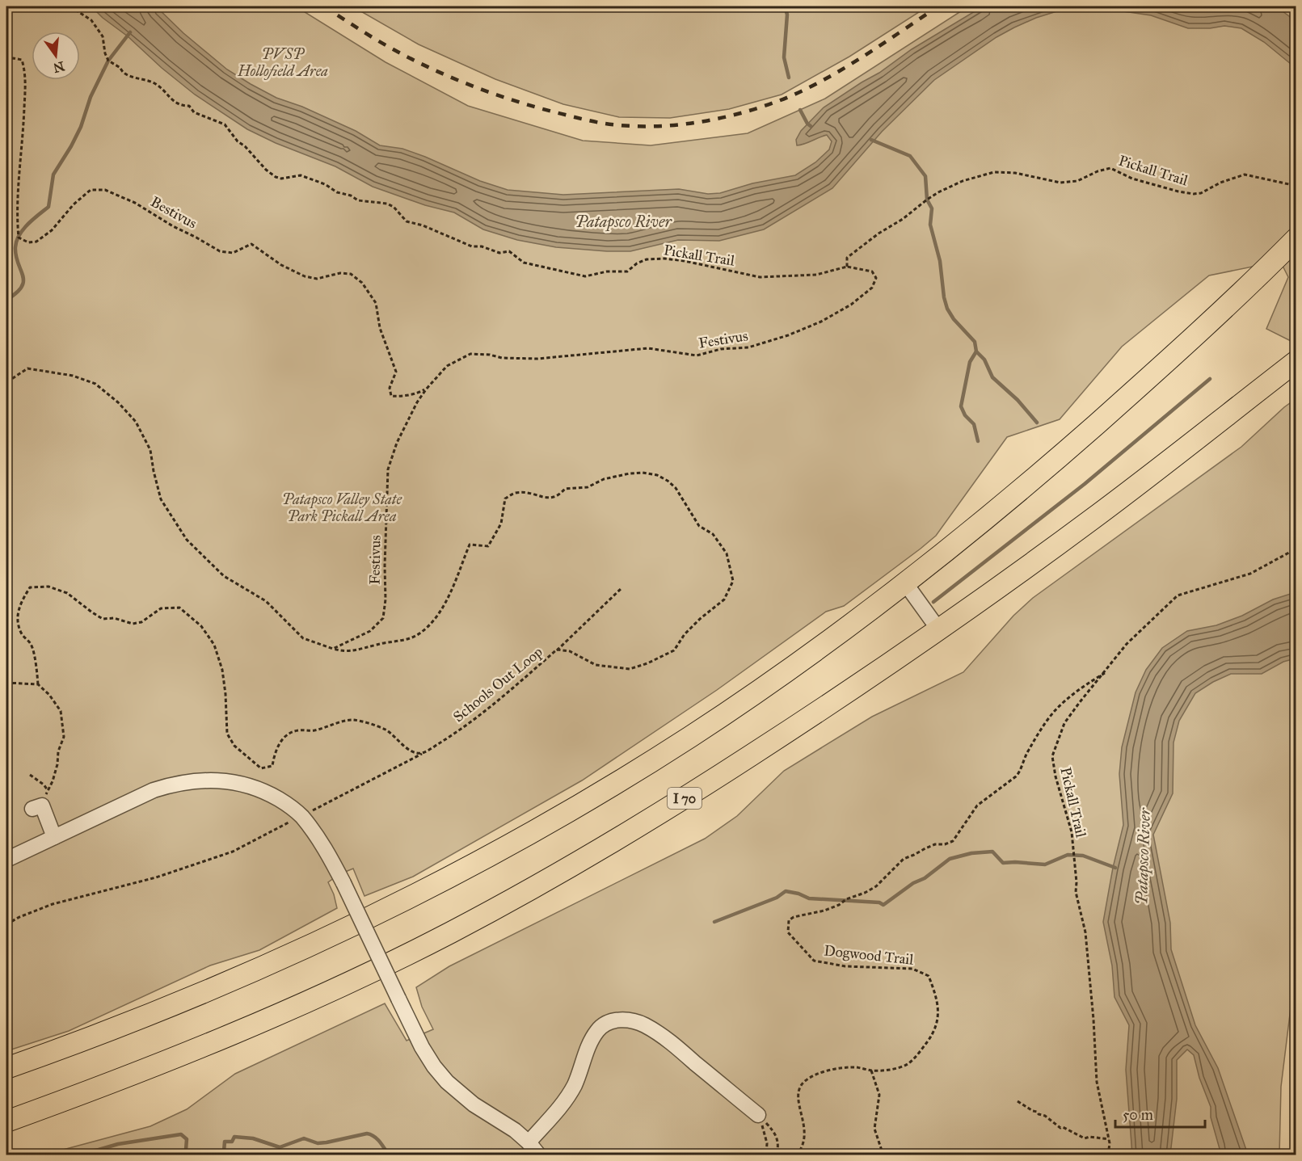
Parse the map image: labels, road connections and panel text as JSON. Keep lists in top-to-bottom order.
{
  "streets": {
    "highway": ["I 70"],
    "path": [
      "Pickall Trail",
      "Bestivus",
      "Festivus",
      "Schools Out Loop",
      "Dogwood Trail"
    ]
  },
  "crossings": [
    ["Pickall Trail", "Festivus"],
    ["Pickall Trail", "Dogwood Trail"],
    ["Bestivus", "Festivus"],
    ["Festivus", "Schools Out Loop"]
  ],
  "water": ["Patapsco River"],
  "parks": ["PVSP Hollofield Area", "Patapsco Valley State Park Pickall Area"],
  "scale_bar": "50 m",
  "north": "bottom"
}
